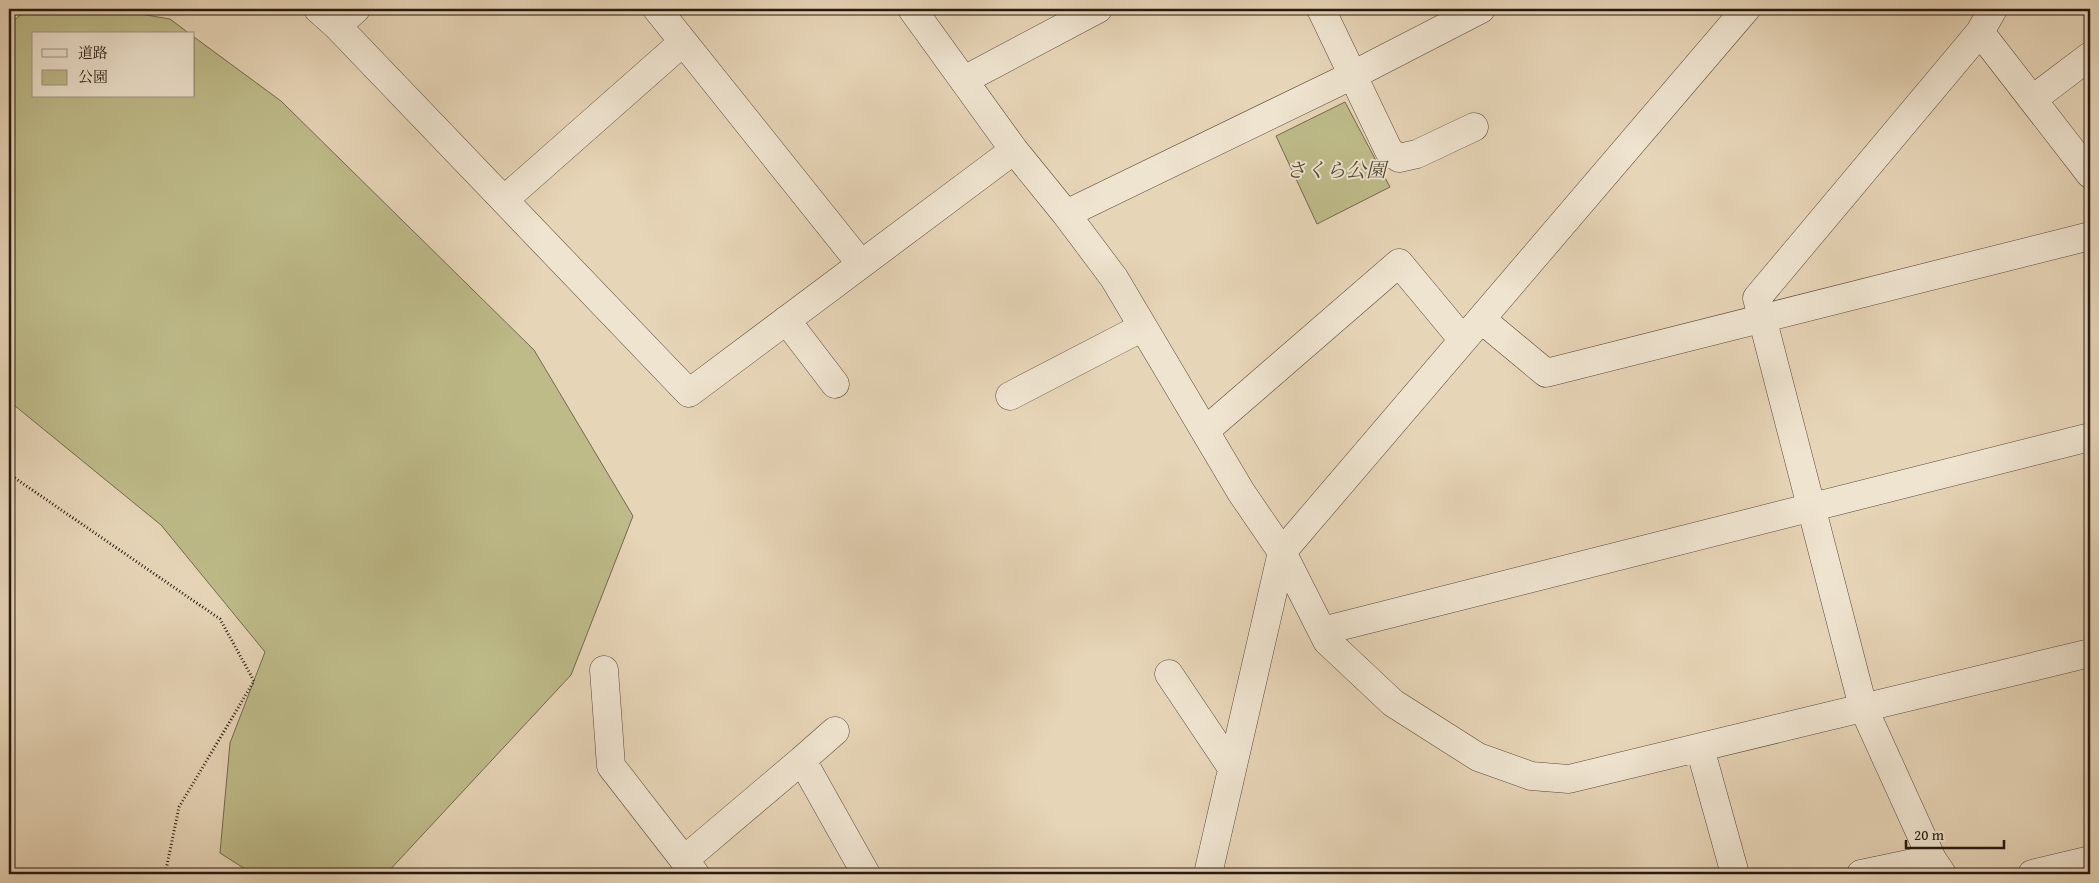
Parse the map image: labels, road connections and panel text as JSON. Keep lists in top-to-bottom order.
{
  "parks": ["さくら公園"],
  "legend": ["道路", "公園"],
  "scale_bar": "20 m"
}
